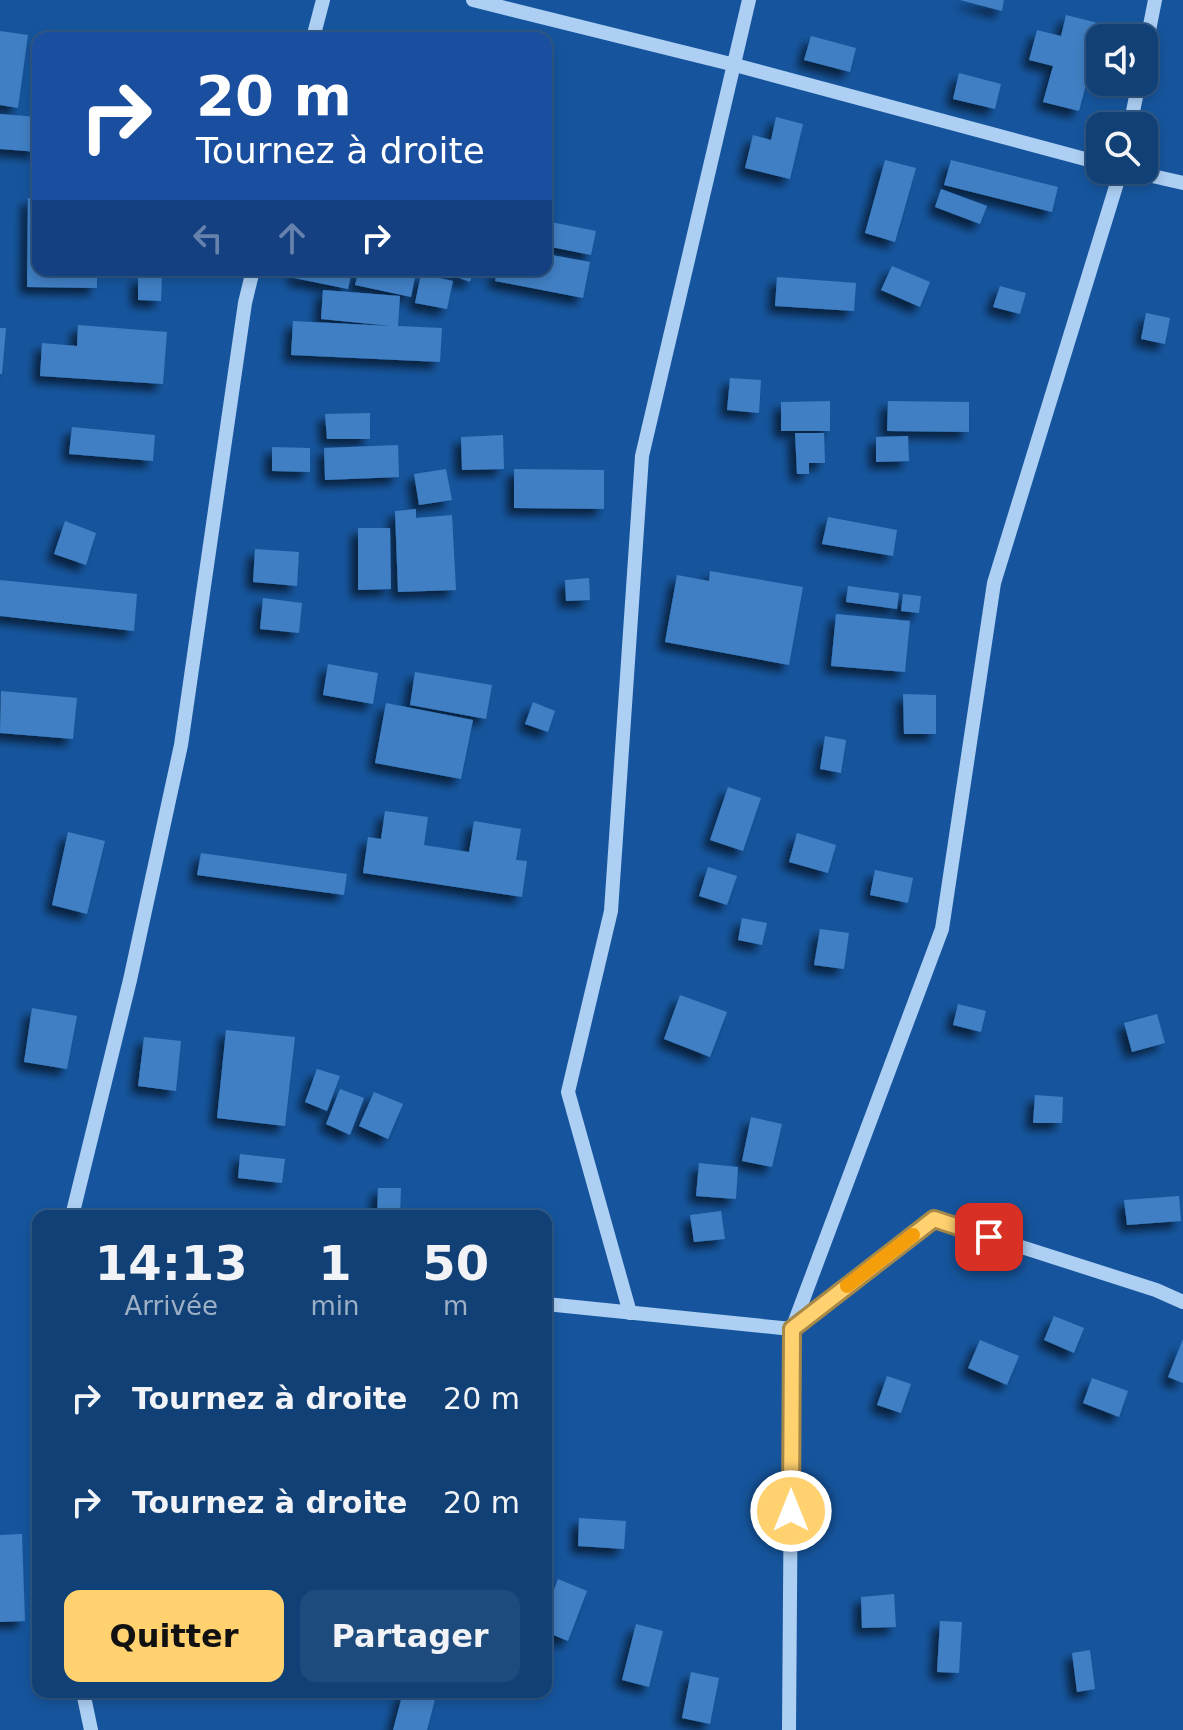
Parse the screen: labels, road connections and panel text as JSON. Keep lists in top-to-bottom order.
{
  "page": {
    "turn": ["20 m", "Tournez à droite"],
    "eta": [
      "14:13",
      "Arrivée",
      "1",
      "min",
      "50",
      "m"
    ],
    "list": [
      {
        "name": "Tournez à droite",
        "value": "20 m"
      },
      {
        "name": "Tournez à droite",
        "value": "20 m"
      }
    ],
    "buttons": ["Quitter", "Partager"]
  }
}
